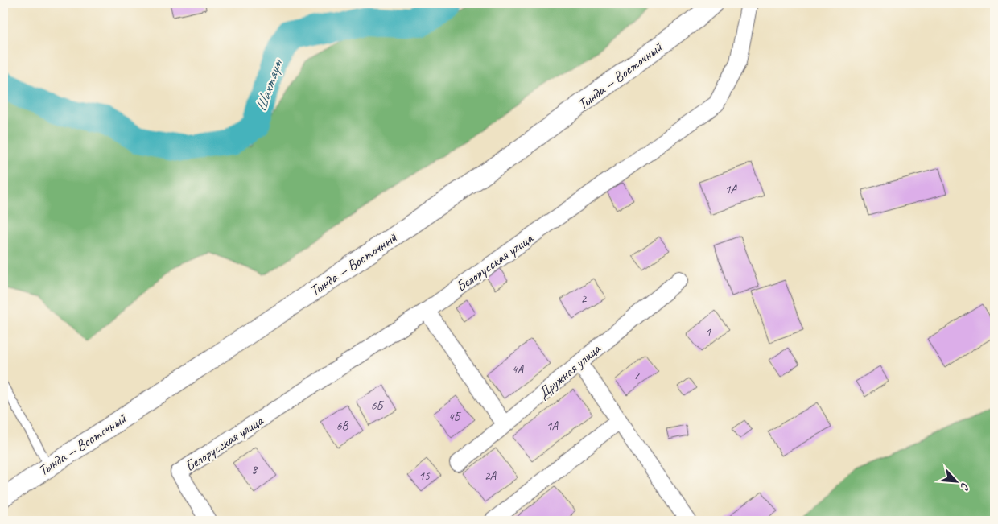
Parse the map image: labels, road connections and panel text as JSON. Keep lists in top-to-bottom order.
{
  "streets": {
    "street": ["Тында — Восточный", "Белорусская улица", "Дружная улица"]
  },
  "water": ["Шахтаум"],
  "house_numbers": [
    "1А",
    "2",
    "1",
    "4А",
    "2",
    "6Б",
    "4Б",
    "6В",
    "1А",
    "8",
    "15",
    "2А"
  ],
  "north": "bottom right"
}
